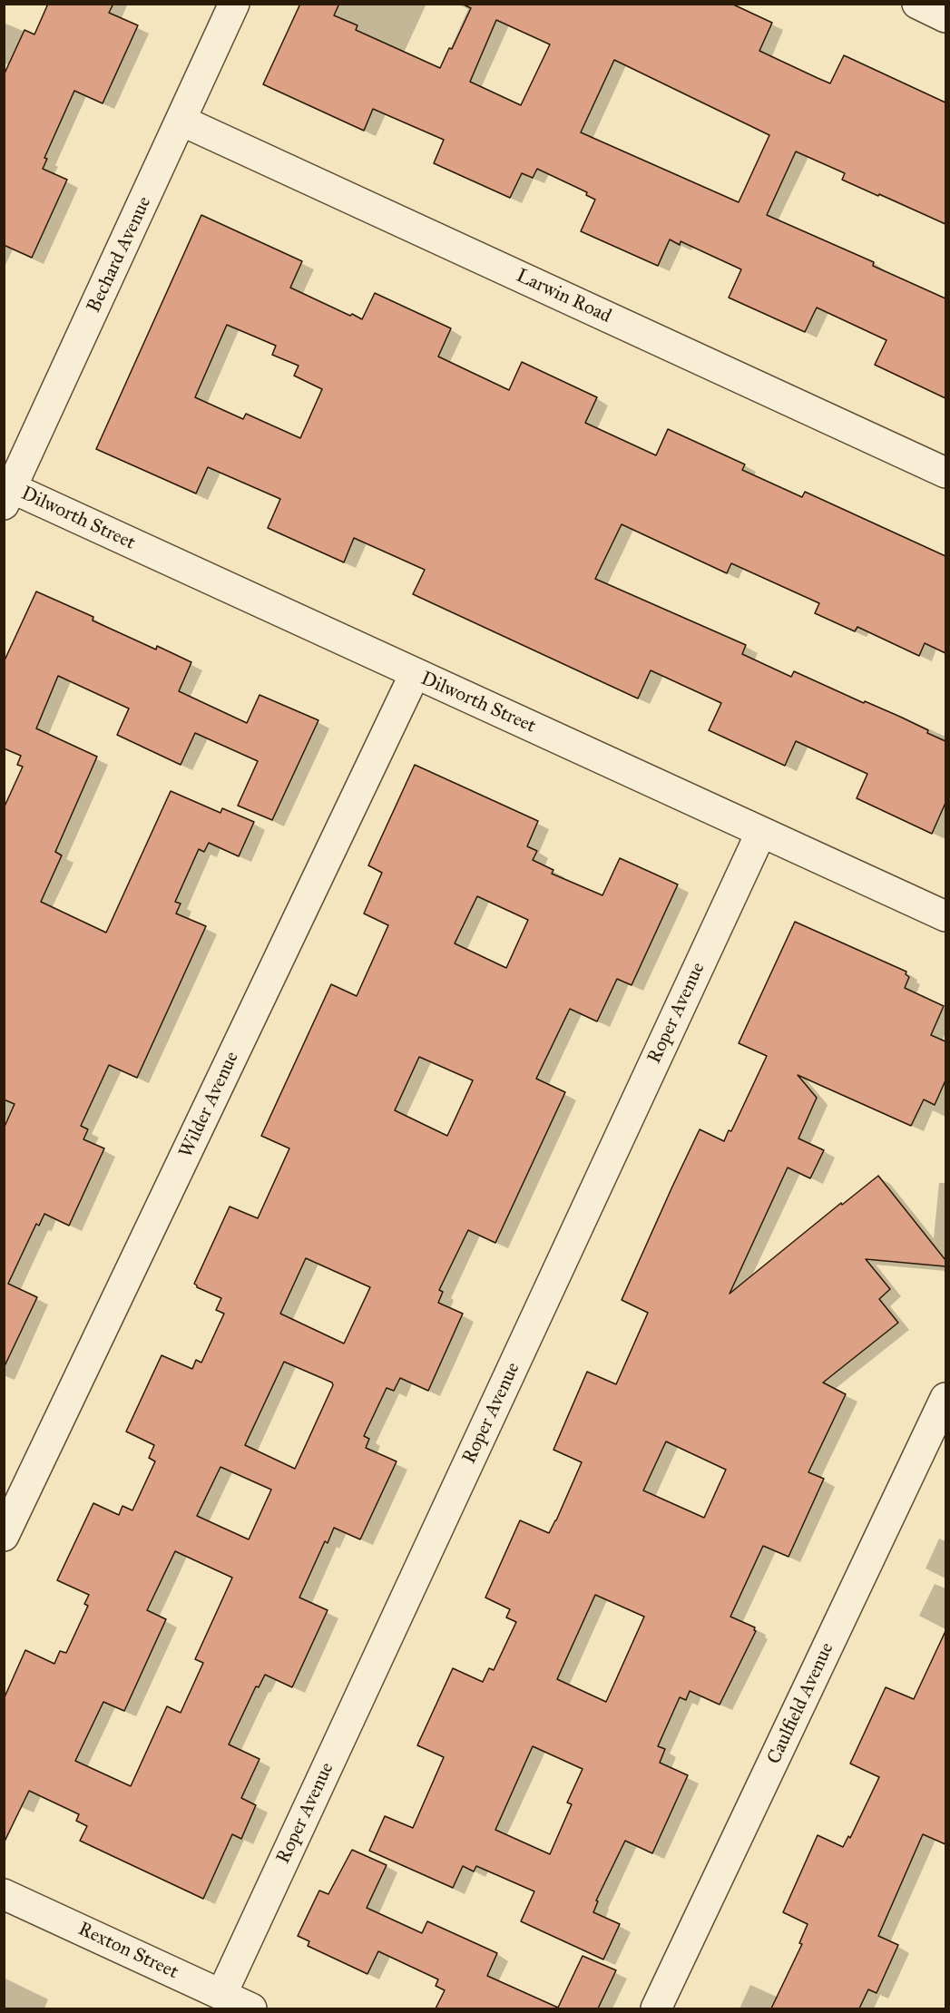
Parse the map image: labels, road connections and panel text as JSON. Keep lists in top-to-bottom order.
{
  "streets": {
    "street": [
      "Bechard Avenue",
      "Larwin Road",
      "Dilworth Street",
      "Roper Avenue",
      "Wilder Avenue",
      "Caulfield Avenue",
      "Rexton Street"
    ]
  },
  "crossings": [
    ["Bechard Avenue", "Larwin Road"],
    ["Bechard Avenue", "Dilworth Street"],
    ["Dilworth Street", "Roper Avenue"],
    ["Dilworth Street", "Wilder Avenue"],
    ["Roper Avenue", "Rexton Street"]
  ]
}
